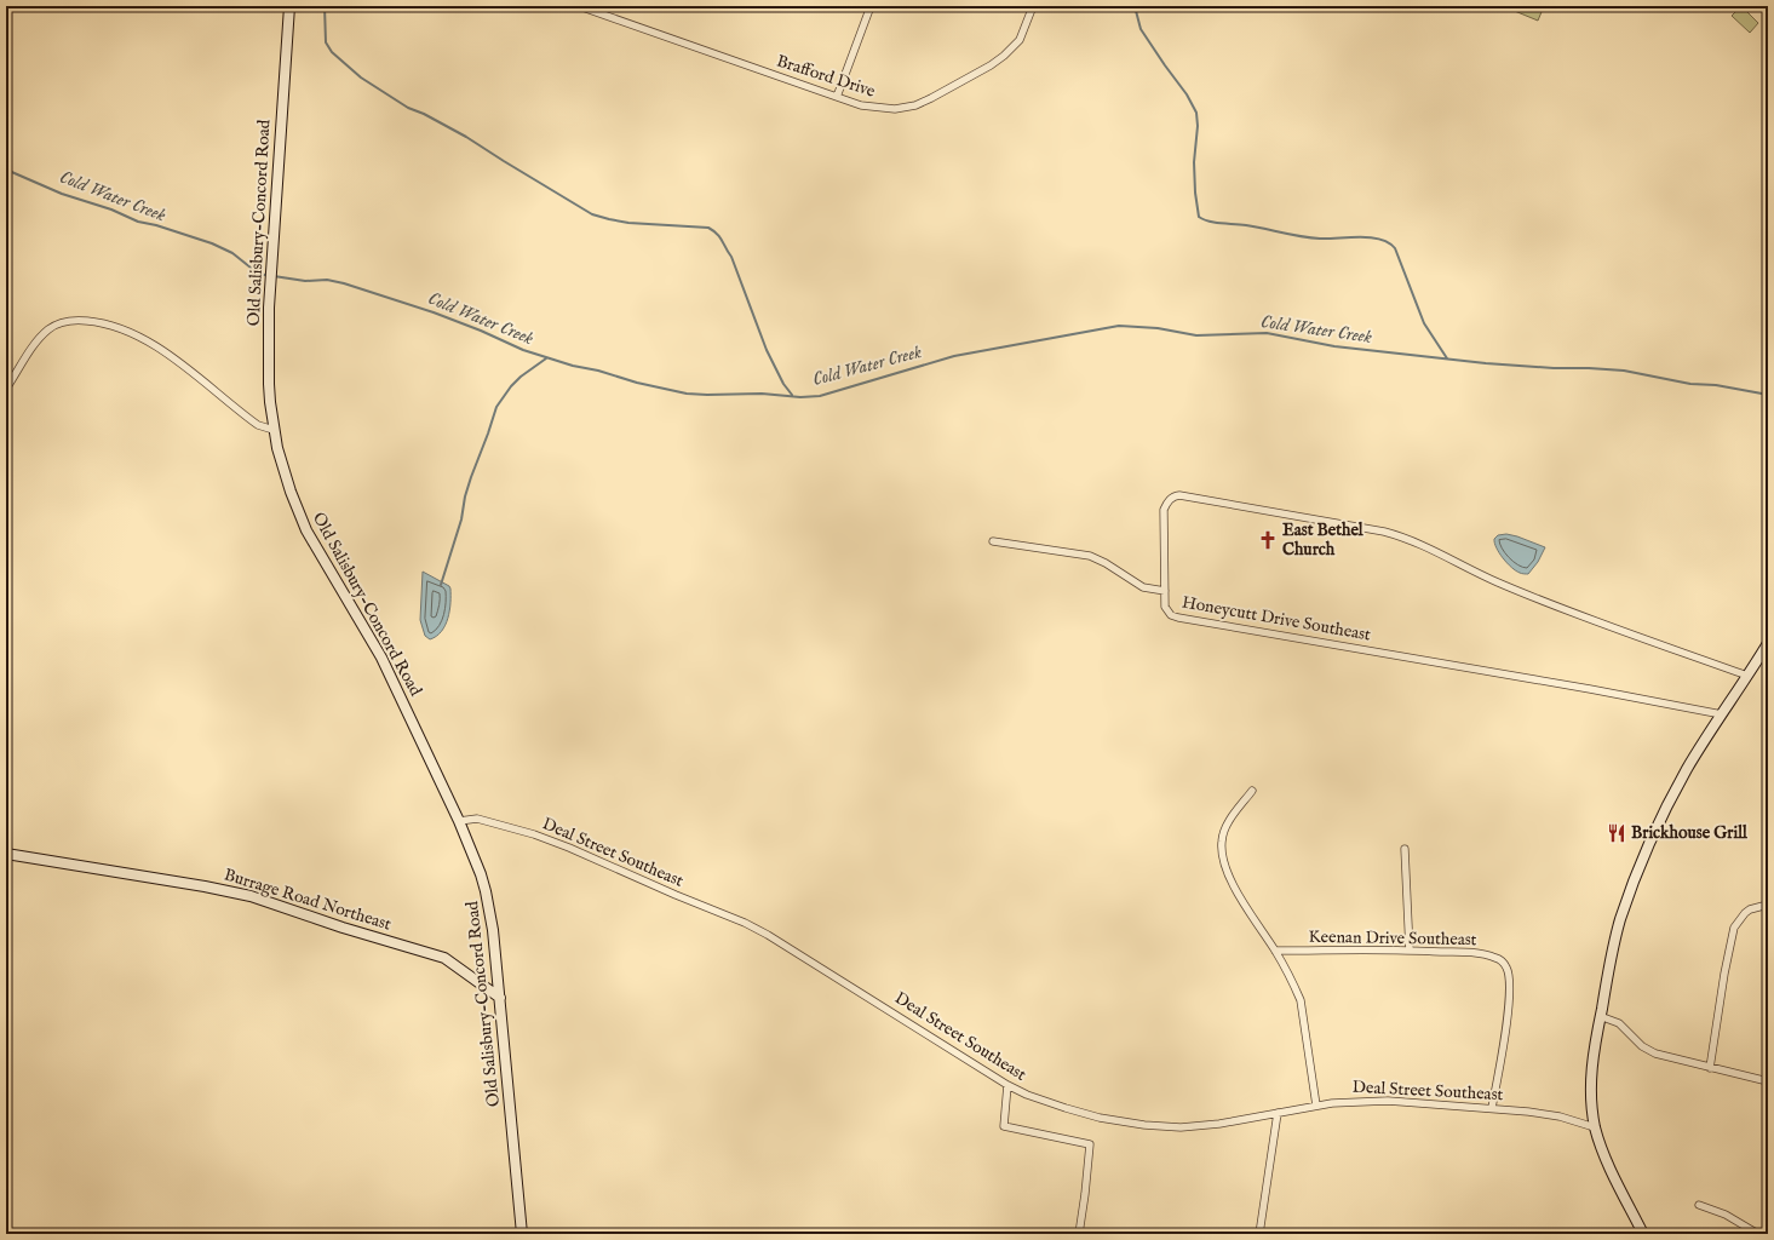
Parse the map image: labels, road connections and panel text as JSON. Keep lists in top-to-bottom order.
{
  "streets": {
    "main road": ["Old Salisbury-Concord Road", "Burrage Road Northeast"],
    "street": [
      "Brafford Drive",
      "Honeycutt Drive Southeast",
      "Deal Street Southeast",
      "Keenan Drive Southeast"
    ]
  },
  "crossings": [
    ["Old Salisbury-Concord Road", "Deal Street Southeast"],
    ["Old Salisbury-Concord Road", "Burrage Road Northeast"],
    ["Deal Street Southeast", "Keenan Drive Southeast"]
  ],
  "water": ["Cold Water Creek"],
  "places": {
    "church": ["East Bethel Church"],
    "restaurant": ["Brickhouse Grill"]
  }
}
